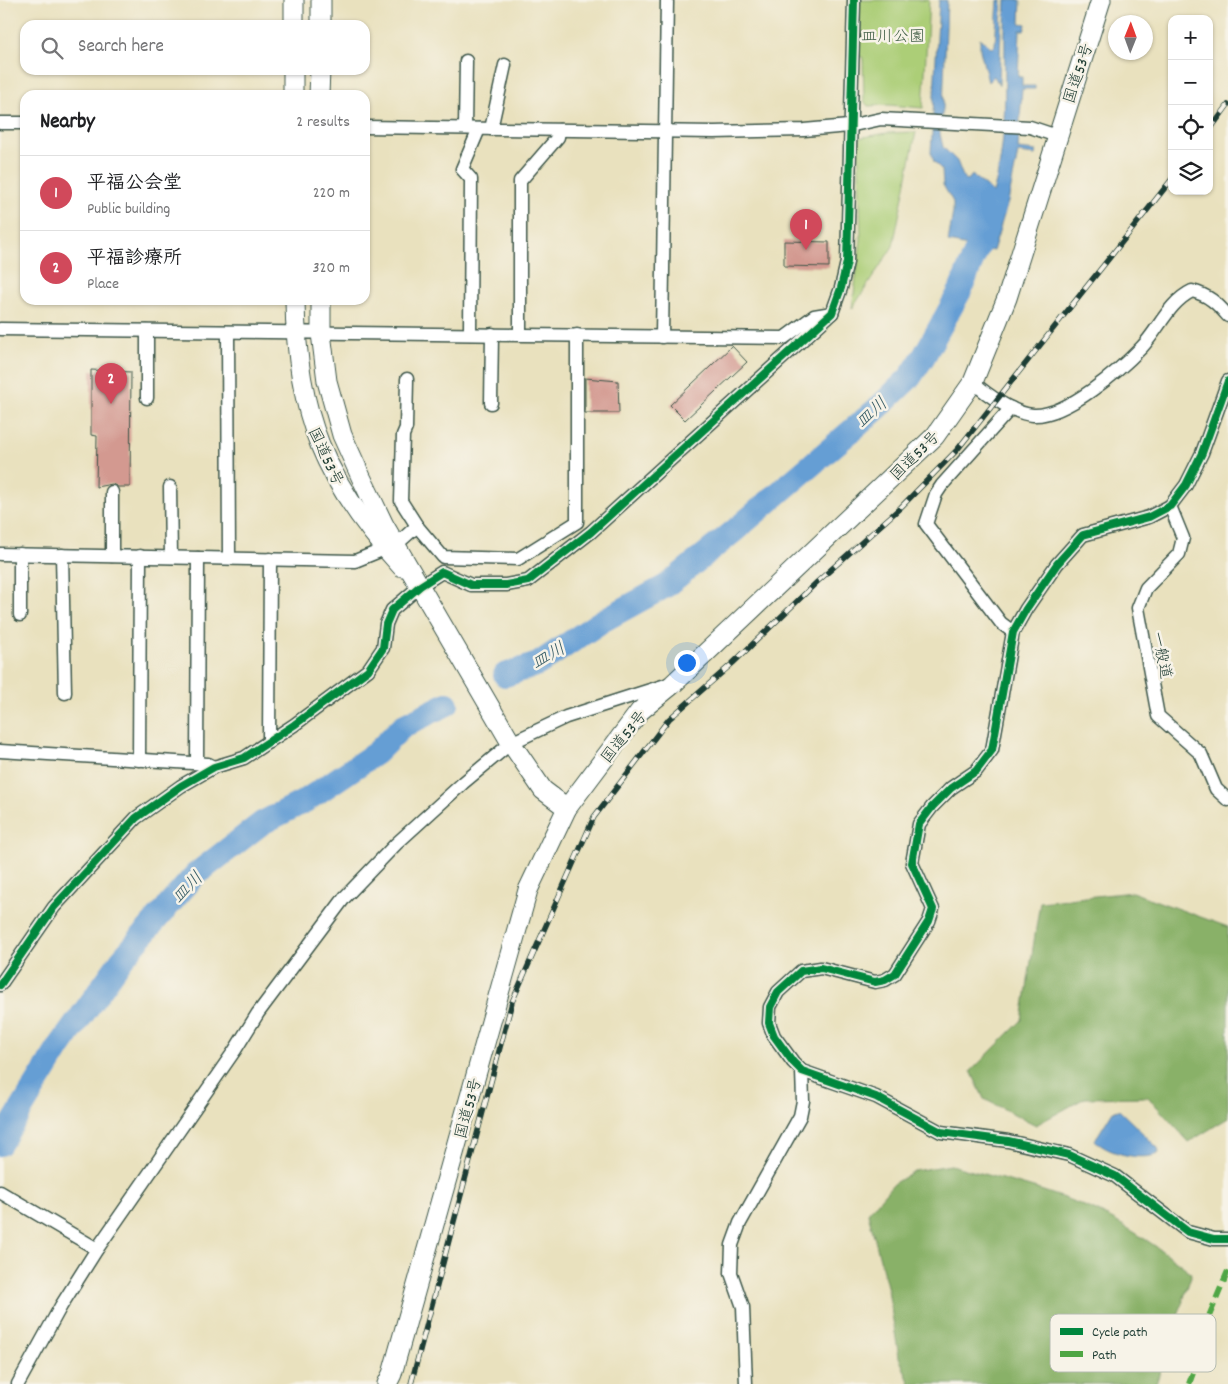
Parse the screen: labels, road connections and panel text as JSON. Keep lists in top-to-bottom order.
{
  "streets": {
    "highway": ["国道53号"],
    "street": ["一般道"]
  },
  "water": ["皿川"],
  "parks": ["皿川公園"],
  "legend": ["Cycle path", "Path"],
  "north": "top",
  "page": {
    "map_buttons": ["+", "−"],
    "search": "Search here",
    "heading": ["Nearby", "2 results"],
    "list": [
      {
        "mark": "1",
        "name": "平福公会堂",
        "note": "Public building",
        "value": "220 m"
      },
      {
        "mark": "2",
        "name": "平福診療所",
        "note": "Place",
        "value": "320 m"
      }
    ],
    "pins": ["1", "2"]
  }
}
